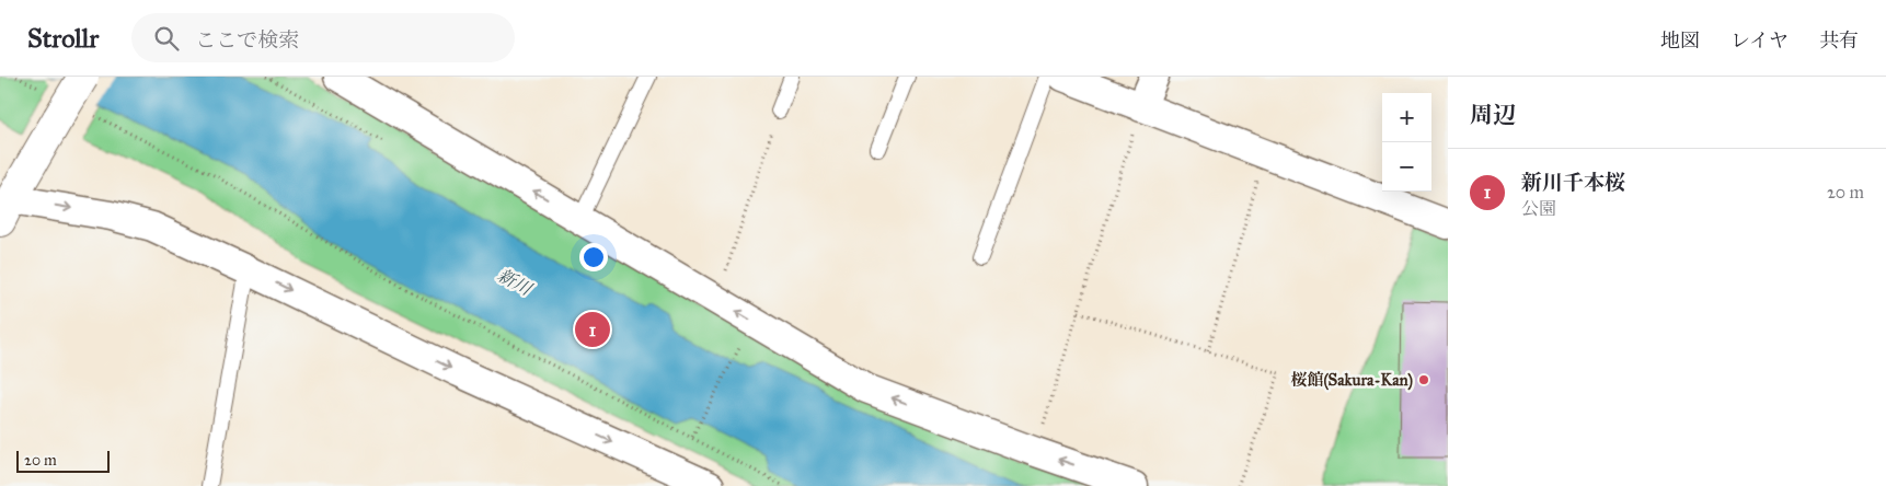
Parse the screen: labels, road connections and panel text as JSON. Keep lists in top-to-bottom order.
{
  "water": ["新川"],
  "places": ["桜館(Sakura-Kan)"],
  "scale_bar": "20 m",
  "page": {
    "header": "Strollr",
    "search": "ここで検索",
    "nav": ["地図", "レイヤ", "共有"],
    "heading": "周辺",
    "map_buttons": ["+", "−"],
    "list": [
      {
        "mark": "1",
        "name": "新川千本桜",
        "note": "公園",
        "value": "20 m"
      }
    ],
    "pins": "1",
    "scale": "20 m"
  }
}
